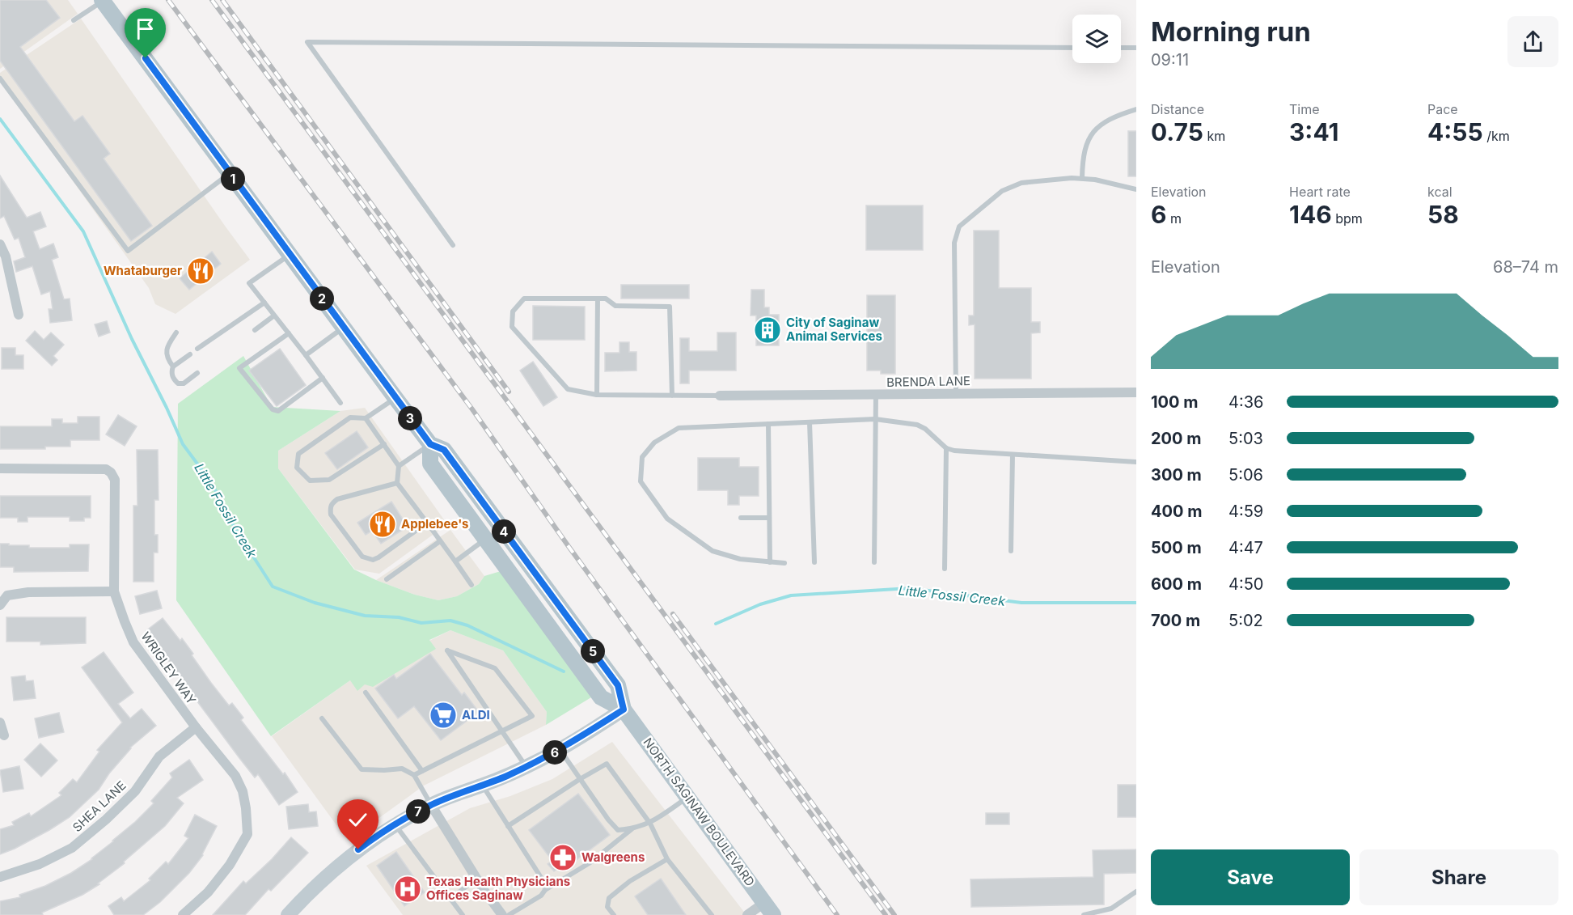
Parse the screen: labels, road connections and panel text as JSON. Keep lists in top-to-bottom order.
{
  "streets": {
    "main road": ["NORTH SAGINAW BOULEVARD"],
    "street": ["BRENDA LANE", "WRIGLEY WAY", "SHEA LANE"]
  },
  "crossings": [
    ["WRIGLEY WAY", "SHEA LANE"]
  ],
  "water": ["Little Fossil Creek"],
  "places": {
    "restaurant": ["Whataburger", "Applebee's"],
    "building": ["City of Saginaw Animal Services"],
    "supermarket": ["ALDI"],
    "pharmacy": ["Walgreens"],
    "hospital": ["Texas Health Physicians Offices Saginaw"]
  },
  "page": {
    "heading": ["Morning run", "09:11"],
    "stats": [
      ["Distance", "0.75 km"],
      ["Time", "3:41"],
      ["Pace", "4:55 /km"],
      ["Elevation", "6 m"],
      ["Heart rate", "146 bpm"],
      ["kcal", "58"]
    ],
    "pins": [
      "1",
      "2",
      "3",
      "4",
      "5",
      "6",
      "7"
    ],
    "chart": ["Elevation", "68–74 m"],
    "list": [
      {
        "name": "100 m",
        "note": "4:36"
      },
      {
        "name": "200 m",
        "note": "5:03"
      },
      {
        "name": "300 m",
        "note": "5:06"
      },
      {
        "name": "400 m",
        "note": "4:59"
      },
      {
        "name": "500 m",
        "note": "4:47"
      },
      {
        "name": "600 m",
        "note": "4:50"
      },
      {
        "name": "700 m",
        "note": "5:02"
      }
    ],
    "buttons": ["Save", "Share"]
  }
}
